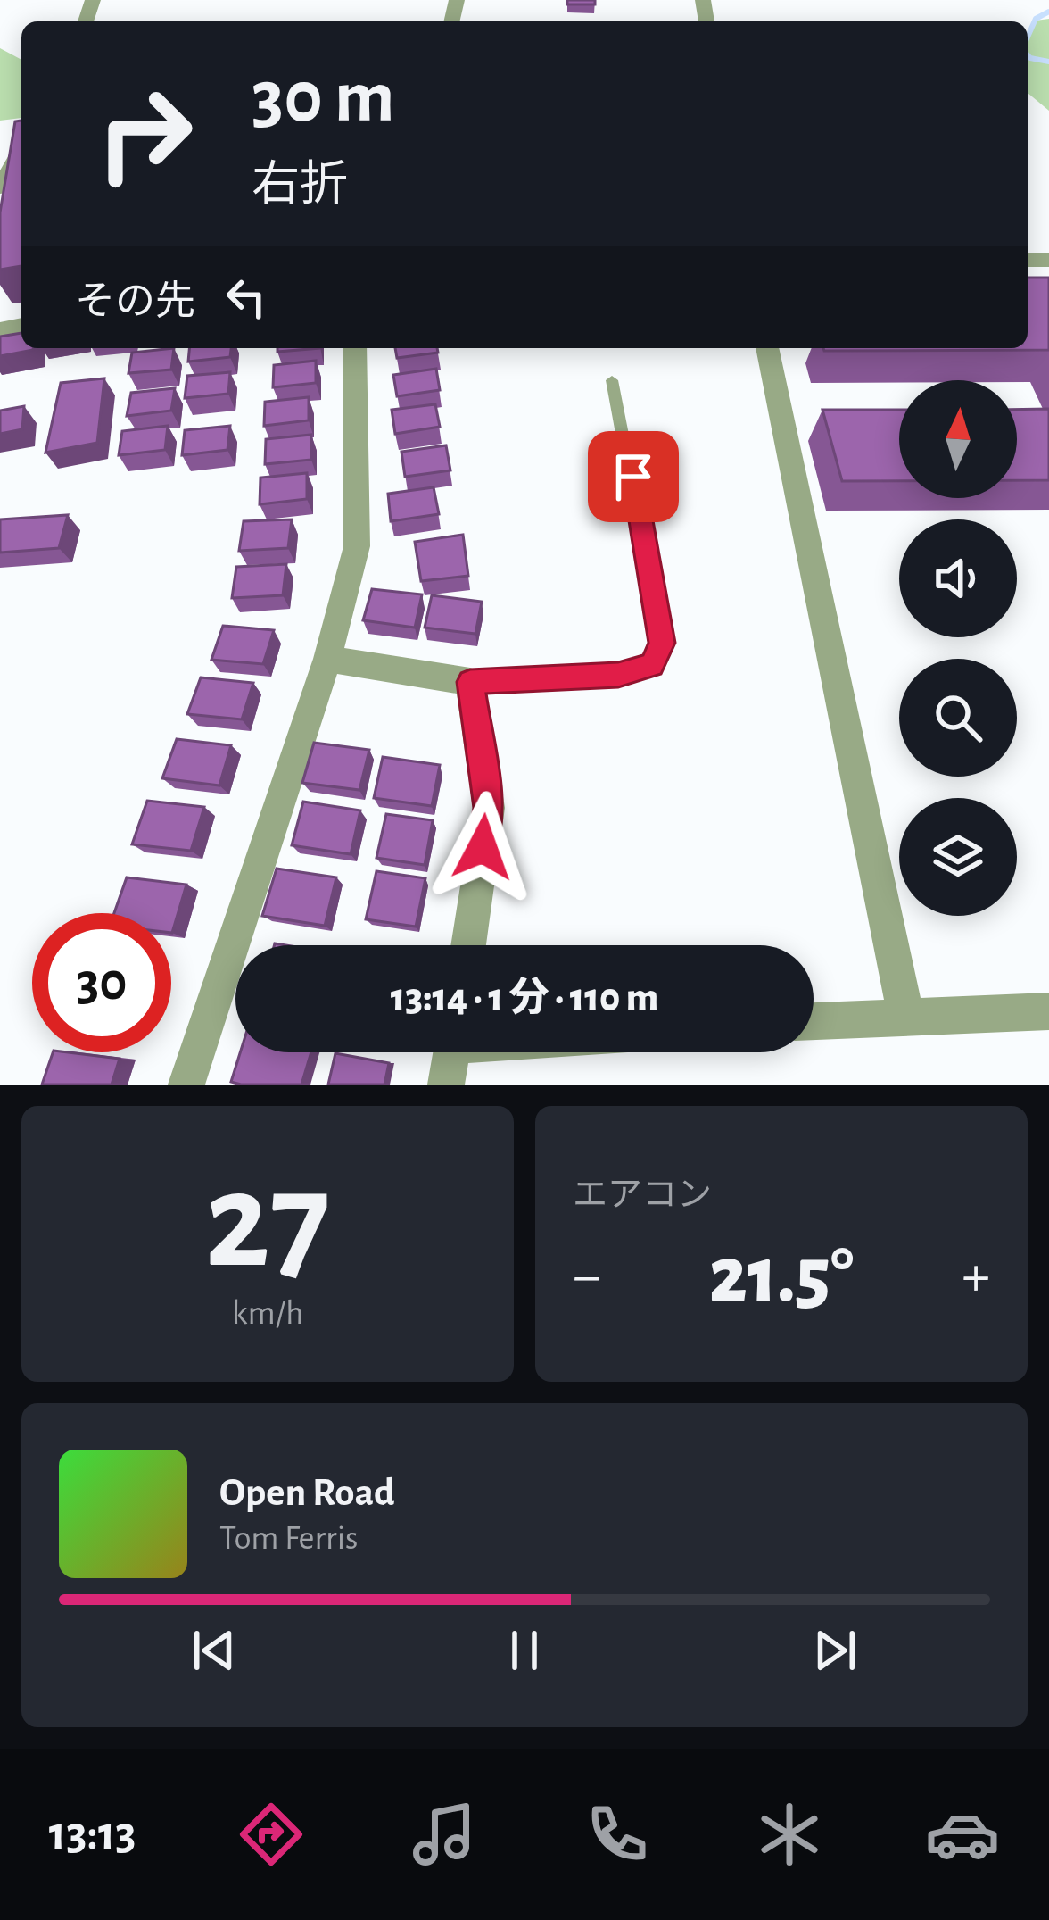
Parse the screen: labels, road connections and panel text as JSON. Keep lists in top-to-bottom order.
{
  "north": "top",
  "page": {
    "turn": ["30 m", "右折"],
    "then": "その先",
    "limit": "30",
    "trip": "13:14 · 1 分 · 110 m",
    "tile": [
      ["27", "km/h"],
      "エアコン"
    ],
    "heat": ["−", "21.5°", "+"],
    "song": ["Open Road", "Tom Ferris"],
    "tabs": "13:13"
  }
}
